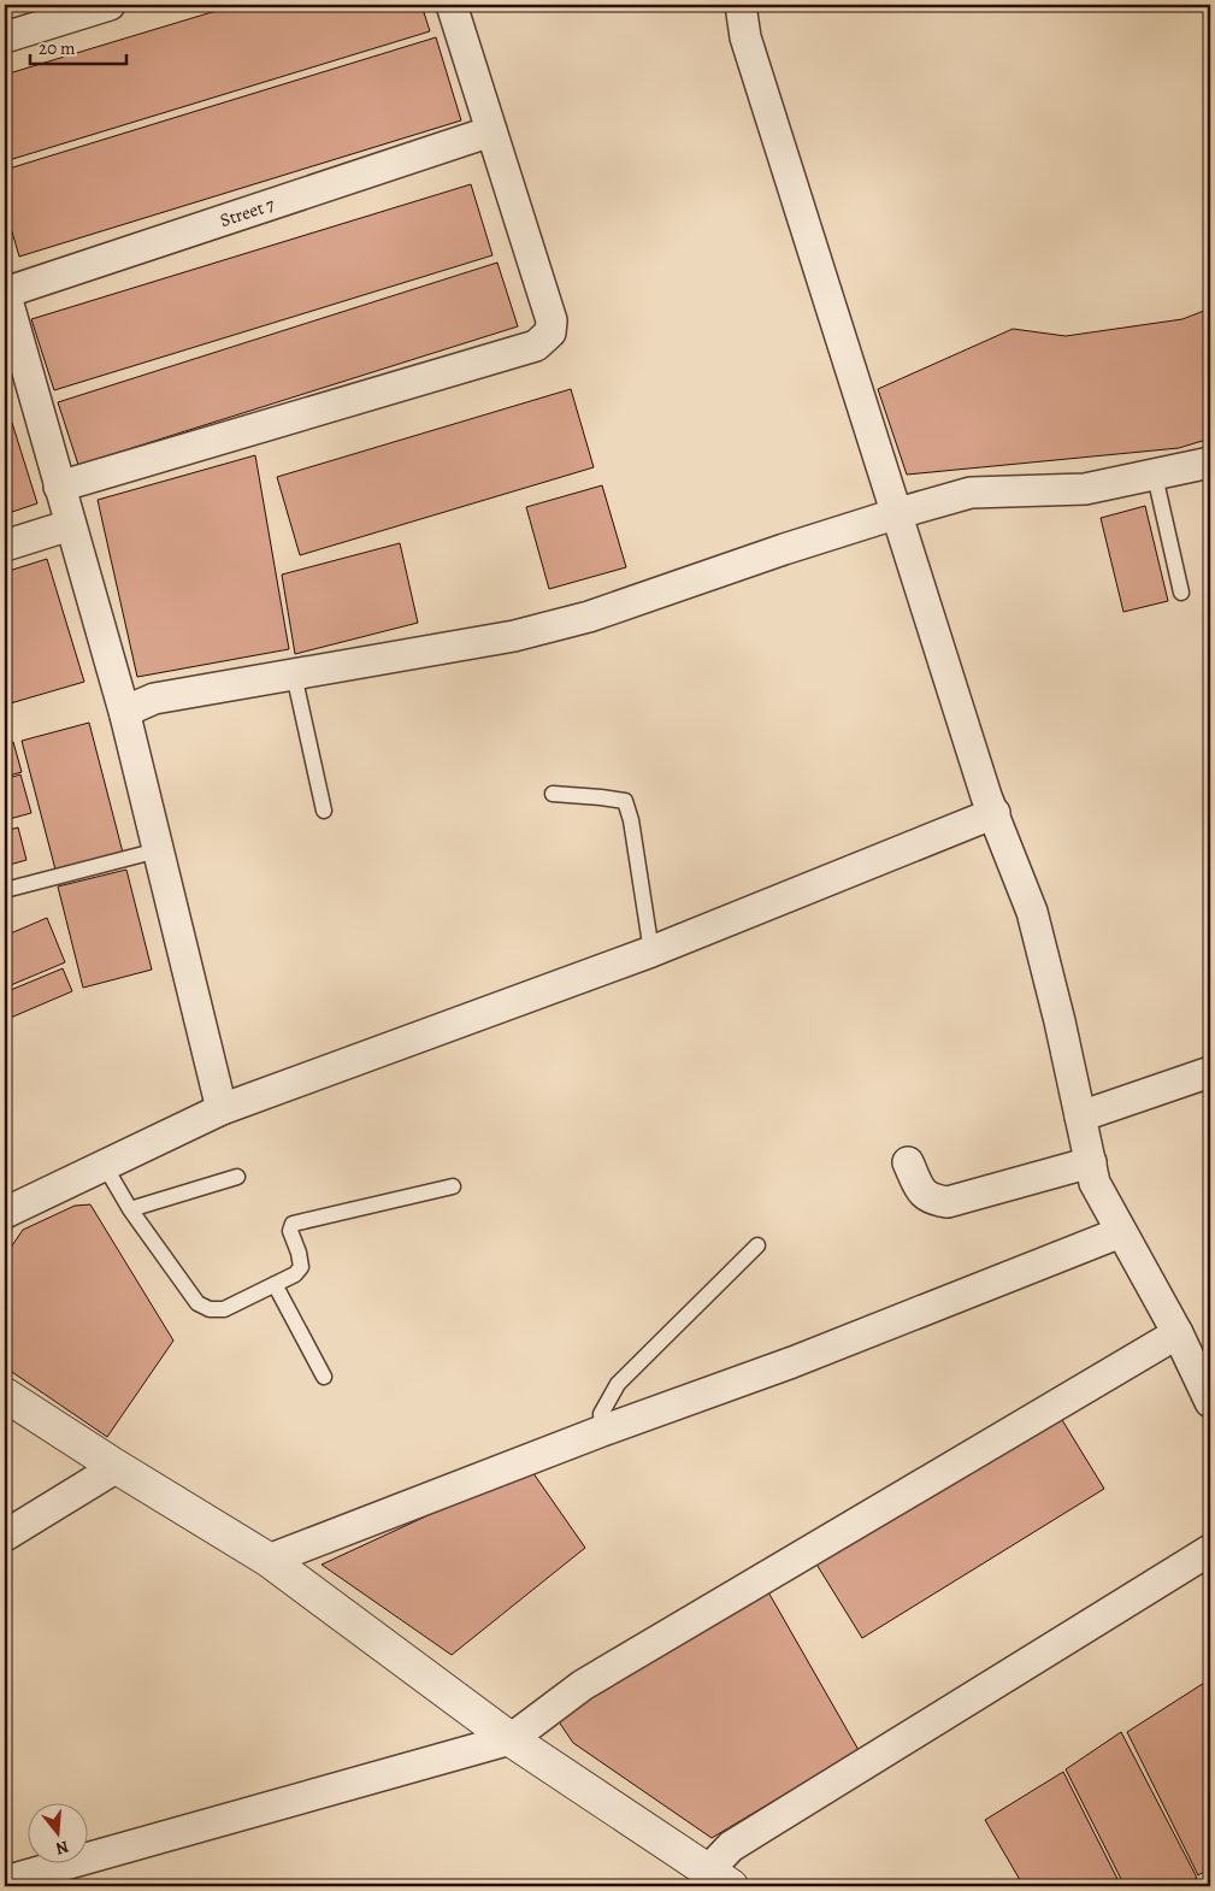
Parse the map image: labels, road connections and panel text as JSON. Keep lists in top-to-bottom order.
{
  "streets": {
    "street": ["Street 7"]
  },
  "scale_bar": "20 m",
  "north": "bottom"
}
